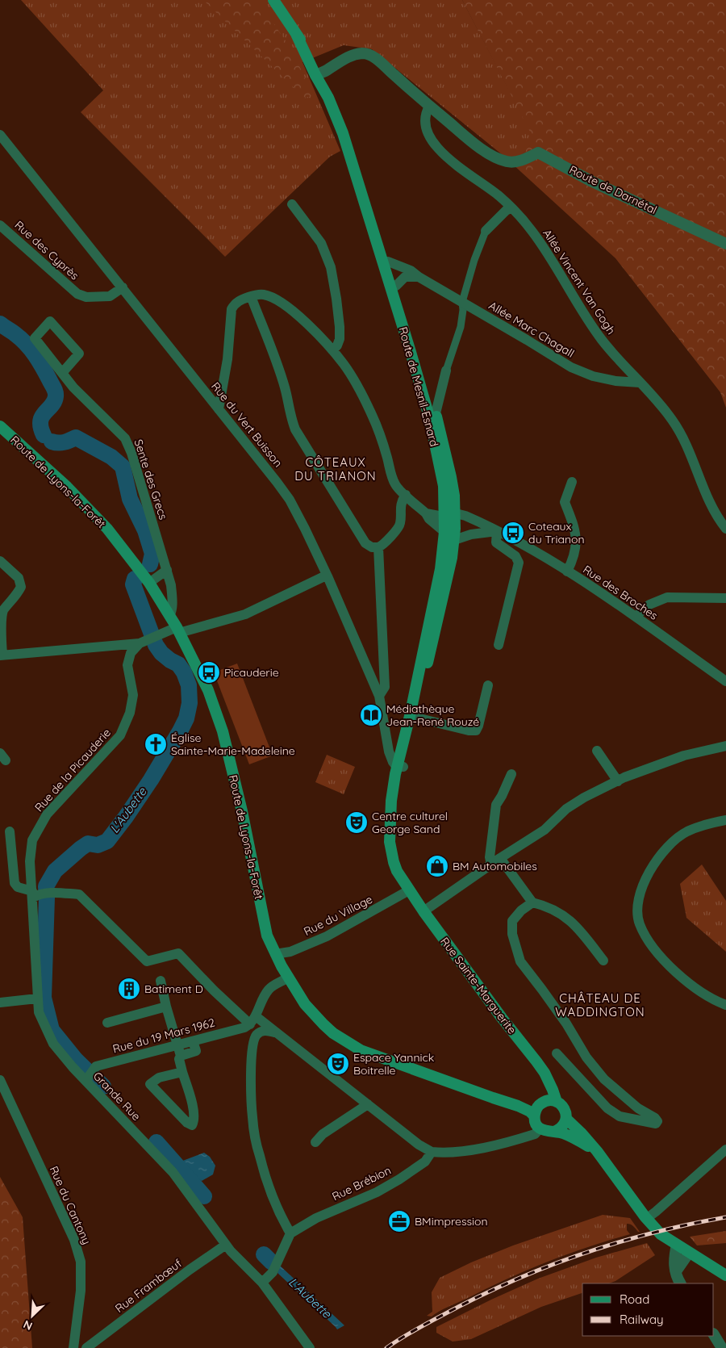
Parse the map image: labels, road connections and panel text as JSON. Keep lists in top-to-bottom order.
{
  "streets": {
    "main road": ["Route de Mesnil-Esnard", "Route de Lyons-la-Forêt", "Rue Sainte-Marguerite"],
    "street": [
      "Route de Darnétal",
      "Rue des Cyprès",
      "Allée Vincent Van Gogh",
      "Allée Marc Chagall",
      "Rue du Vert Buisson",
      "Sente des Grecs",
      "Rue des Broches",
      "Rue de la Picauderie",
      "Rue du Village",
      "Rue du 19 Mars 1962",
      "Grande Rue",
      "Rue Brébion",
      "Rue du Cantony",
      "Rue Frambœuf"
    ]
  },
  "crossings": [
    ["Route de Darnétal", "Allée Vincent Van Gogh"],
    ["Rue des Cyprès", "Rue du Vert Buisson"],
    ["Allée Vincent Van Gogh", "Allée Marc Chagall"],
    ["Allée Marc Chagall", "Route de Mesnil-Esnard"],
    ["Route de Mesnil-Esnard", "Rue du Vert Buisson"],
    ["Route de Mesnil-Esnard", "Rue des Broches"],
    ["Route de Mesnil-Esnard", "Rue Sainte-Marguerite"],
    ["Rue du Vert Buisson", "Rue Sainte-Marguerite"],
    ["Sente des Grecs", "Route de Lyons-la-Forêt"],
    ["Route de Lyons-la-Forêt", "Rue du Village"],
    ["Route de Lyons-la-Forêt", "Rue Sainte-Marguerite"],
    ["Rue de la Picauderie", "Grande Rue"],
    ["Rue du Village", "Rue Sainte-Marguerite"],
    ["Rue du 19 Mars 1962", "Grande Rue"],
    ["Grande Rue", "Rue Frambœuf"]
  ],
  "districts": ["CÔTEAUX DU TRIANON", "CHÂTEAU DE WADDINGTON"],
  "water": ["L'Aubette"],
  "places": {
    "bus stop": ["Coteaux du Trianon", "Picauderie"],
    "library": ["Médiathèque Jean-René Rouzé"],
    "church": ["Église Sainte-Marie-Madeleine"],
    "theatre": ["Centre culturel George Sand", "Espace Yannick Boitrelle"],
    "shop": ["BM Automobiles"],
    "building": ["Batiment D"],
    "office": ["BMimpression"]
  },
  "legend": ["Road", "Railway"],
  "north": "bottom left"
}
